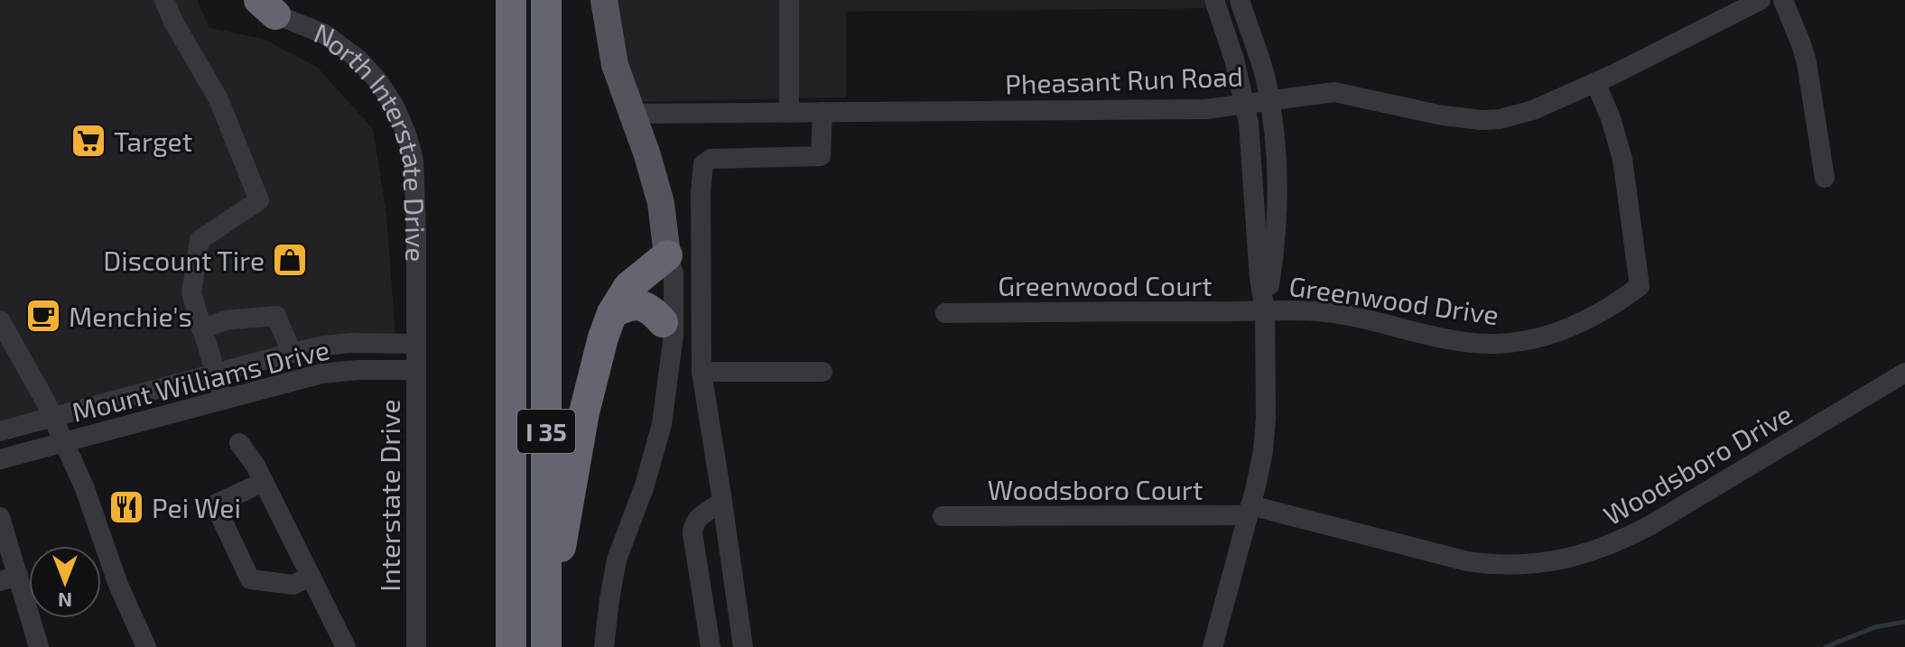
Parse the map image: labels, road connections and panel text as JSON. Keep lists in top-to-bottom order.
{
  "streets": {
    "highway": ["I 35"],
    "main road": ["North Interstate Drive"],
    "street": [
      "Pheasant Run Road",
      "Greenwood Court",
      "Greenwood Drive",
      "Mount Williams Drive",
      "Woodsboro Drive",
      "Woodsboro Court",
      "Interstate Drive"
    ]
  },
  "crossings": [
    ["Pheasant Run Road", "Greenwood Drive"],
    ["North Interstate Drive", "Mount Williams Drive"],
    ["North Interstate Drive", "Interstate Drive"],
    ["Greenwood Court", "Greenwood Drive"],
    ["Mount Williams Drive", "Interstate Drive"],
    ["Woodsboro Drive", "Woodsboro Court"]
  ],
  "places": {
    "supermarket": ["Target"],
    "shop": ["Discount Tire"],
    "cafe": ["Menchie's"],
    "restaurant": ["Pei Wei"]
  },
  "north": "bottom"
}
